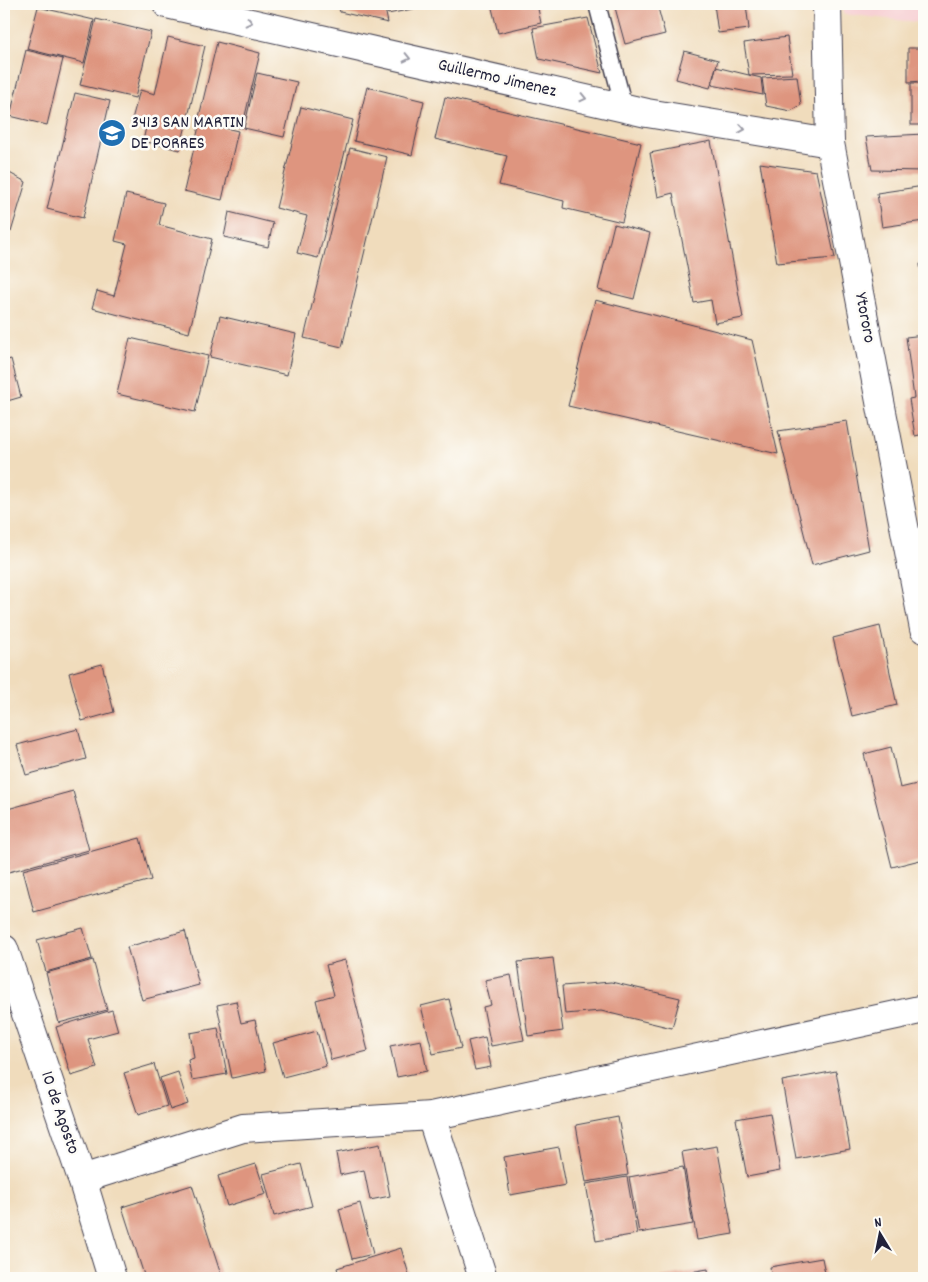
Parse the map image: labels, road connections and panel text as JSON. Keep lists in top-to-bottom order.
{
  "streets": {
    "street": ["Guillermo Jimenez", "Ytororo", "10 de Agosto"]
  },
  "crossings": [
    ["Guillermo Jimenez", "Ytororo"]
  ],
  "one_way": ["Guillermo Jimenez"],
  "places": {
    "school or university": ["3413 SAN MARTIN DE PORRES"]
  },
  "north": "top"
}
